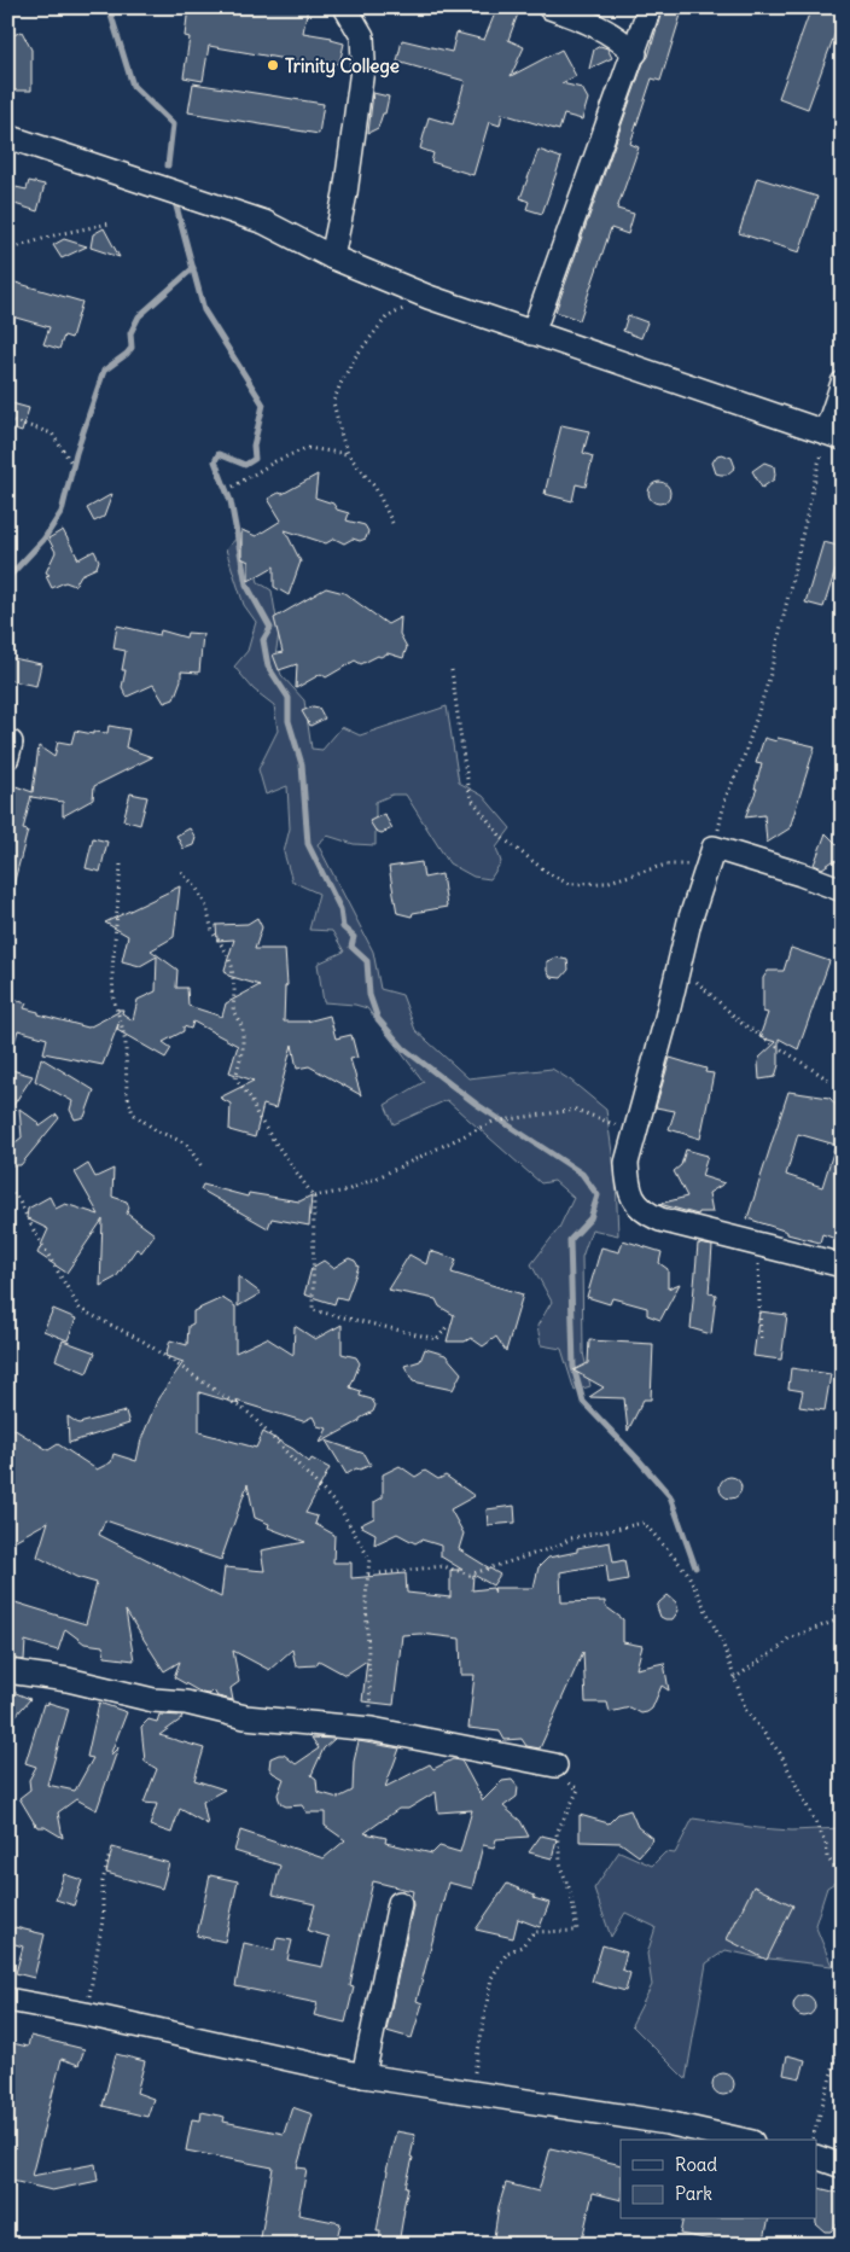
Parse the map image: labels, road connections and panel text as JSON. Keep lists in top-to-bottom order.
{
  "places": ["Trinity College"],
  "legend": ["Road", "Park"]
}
